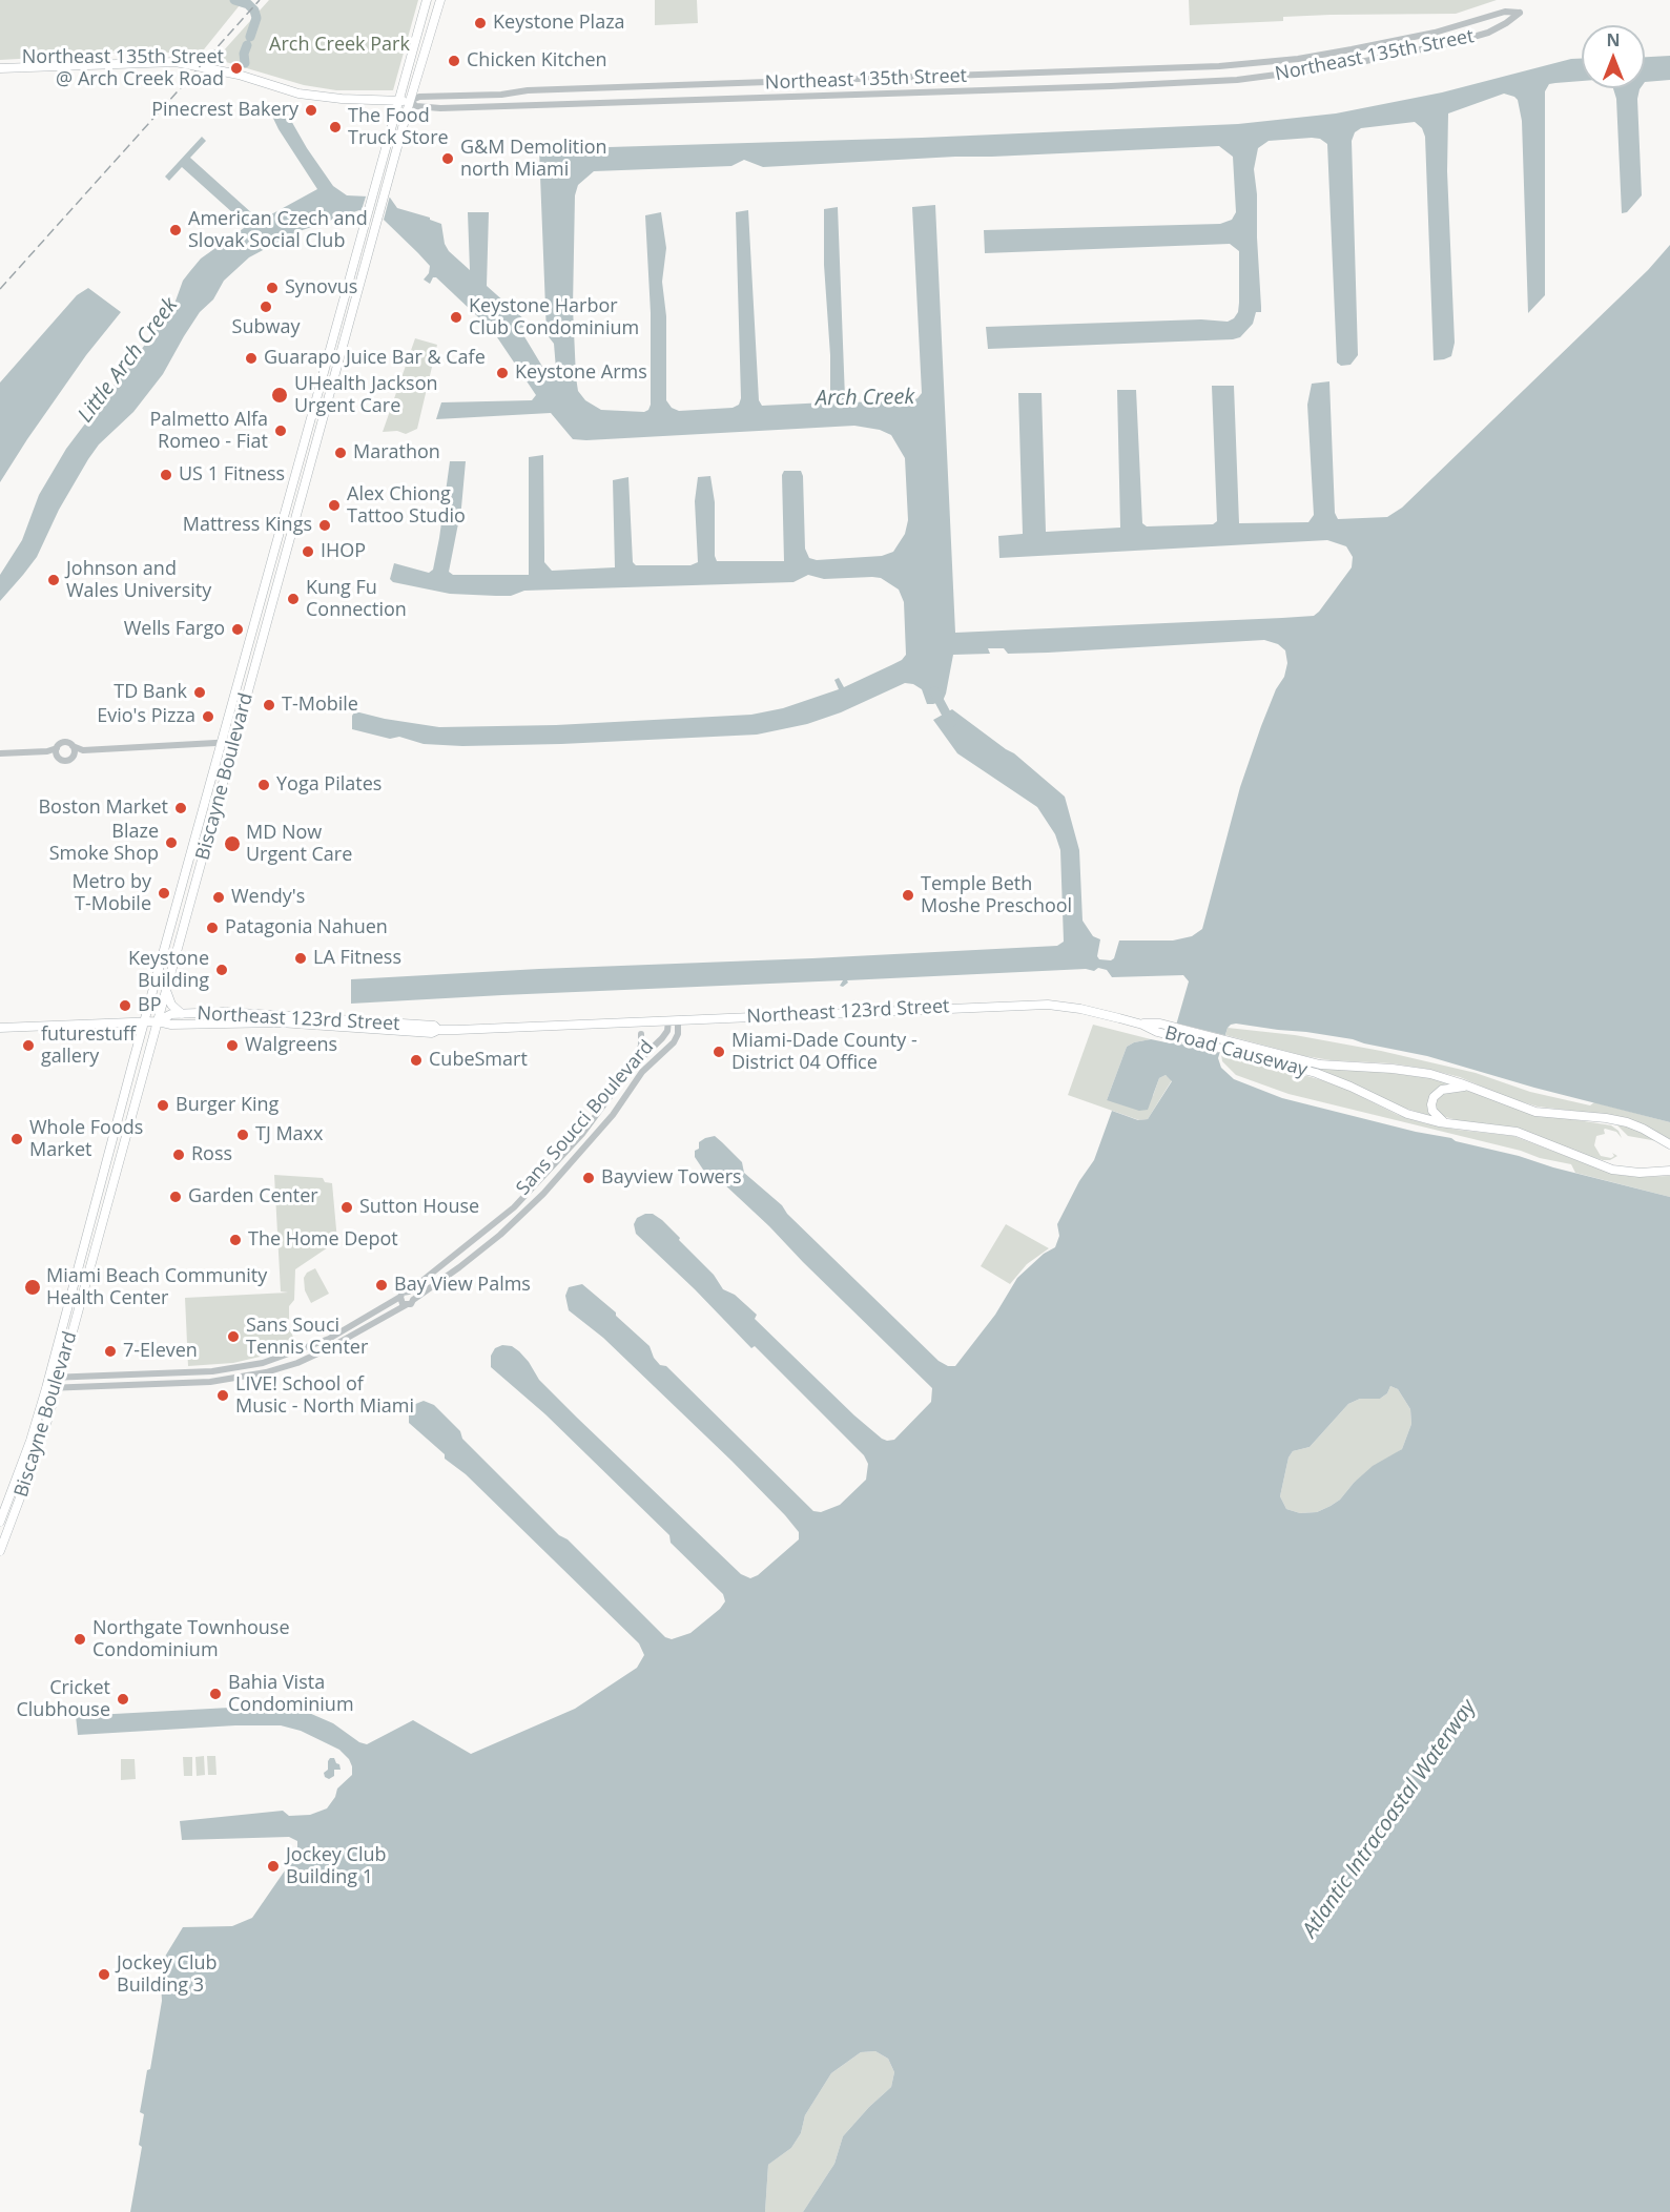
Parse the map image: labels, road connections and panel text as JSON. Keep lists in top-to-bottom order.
{
  "streets": {
    "main road": [
      "Northeast 135th Street",
      "Biscayne Boulevard",
      "Northeast 123rd Street",
      "Broad Causeway"
    ],
    "street": ["Sans Soucci Boulevard"]
  },
  "crossings": [
    ["Northeast 135th Street", "Biscayne Boulevard"],
    ["Biscayne Boulevard", "Northeast 123rd Street"],
    ["Northeast 123rd Street", "Broad Causeway"],
    ["Northeast 123rd Street", "Sans Soucci Boulevard"]
  ],
  "water": ["Little Arch Creek", "Arch Creek", "Atlantic Intracoastal Waterway"],
  "parks": ["Arch Creek Park"],
  "places": [
    "Keystone Plaza",
    "Chicken Kitchen",
    "Northeast 135th Street @ Arch Creek Road",
    "Pinecrest Bakery",
    "The Food Truck Store",
    "G&M Demolition north Miami",
    "American Czech and Slovak Social Club",
    "Synovus",
    "Subway",
    "Keystone Harbor Club Condominium",
    "Guarapo Juice Bar & Cafe",
    "Keystone Arms",
    "UHealth Jackson Urgent Care",
    "Palmetto Alfa Romeo - Fiat",
    "Marathon",
    "US 1 Fitness",
    "Alex Chiong Tattoo Studio",
    "Mattress Kings",
    "IHOP",
    "Johnson and Wales University",
    "Kung Fu Connection",
    "Wells Fargo",
    "TD Bank",
    "T-Mobile",
    "Evio's Pizza",
    "Yoga Pilates",
    "Boston Market",
    "Blaze Smoke Shop",
    "MD Now Urgent Care",
    "Metro by T-Mobile",
    "Temple Beth Moshe Preschool",
    "Wendy's",
    "Patagonia Nahuen",
    "LA Fitness",
    "Keystone Building",
    "BP",
    "futurestuff gallery",
    "Walgreens",
    "Miami-Dade County - District 04 Office",
    "CubeSmart",
    "Burger King",
    "TJ Maxx",
    "Whole Foods Market",
    "Ross",
    "Bayview Towers",
    "Garden Center",
    "Sutton House",
    "The Home Depot",
    "Bay View Palms",
    "Miami Beach Community Health Center",
    "Sans Souci Tennis Center",
    "7-Eleven",
    "LIVE! School of Music - North Miami",
    "Northgate Townhouse Condominium",
    "Bahia Vista Condominium",
    "Cricket Clubhouse",
    "Jockey Club Building 1",
    "Jockey Club Building 3"
  ],
  "north": "top"
}
